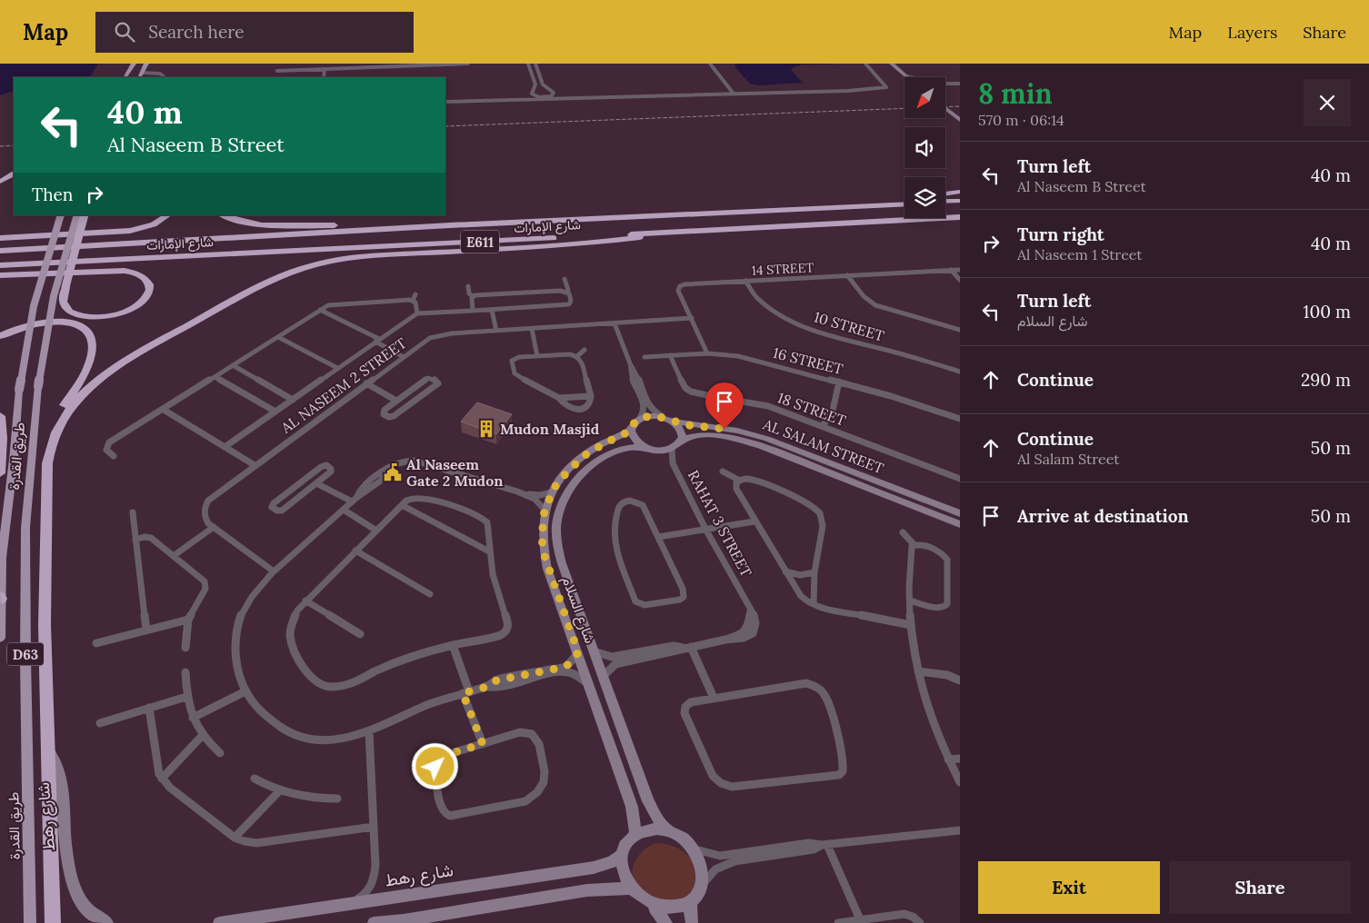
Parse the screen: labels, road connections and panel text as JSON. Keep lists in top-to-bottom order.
{
  "streets": {
    "highway": ["شارع الإمارات", "E611"],
    "main road": ["طريق القدرة", "D63"],
    "street": [
      "14 STREET",
      "10 STREET",
      "16 STREET",
      "AL NASEEM 2 STREET",
      "18 STREET",
      "AL SALAM STREET",
      "RAHAT 3 STREET",
      "شارع السلام",
      "شارع رهط"
    ]
  },
  "crossings": [
    ["14 STREET", "10 STREET"],
    ["14 STREET", "16 STREET"],
    ["14 STREET", "AL NASEEM 2 STREET"],
    ["16 STREET", "18 STREET"],
    ["AL SALAM STREET", "RAHAT 3 STREET"],
    ["AL SALAM STREET", "شارع السلام"],
    ["RAHAT 3 STREET", "شارع السلام"],
    ["شارع السلام", "شارع رهط"]
  ],
  "places": {
    "building": ["Mudon Masjid"],
    "public building": ["Al Naseem Gate 2 Mudon"]
  },
  "north": "bottom left",
  "page": {
    "header": "Map",
    "search": "Search here",
    "nav": ["Map", "Layers", "Share"],
    "heading": ["8 min", "570 m · 06:14"],
    "turn": ["40 m", "Al Naseem B Street"],
    "list": [
      {
        "name": "Turn left",
        "note": "Al Naseem B Street",
        "value": "40 m"
      },
      {
        "name": "Turn right",
        "note": "Al Naseem 1 Street",
        "value": "40 m"
      },
      {
        "name": "Turn left",
        "note": "شارع السلام",
        "value": "100 m"
      },
      {
        "name": "Continue",
        "value": "290 m"
      },
      {
        "name": "Continue",
        "note": "Al Salam Street",
        "value": "50 m"
      },
      {
        "name": "Arrive at destination",
        "value": "50 m"
      }
    ],
    "then": "Then",
    "buttons": ["Exit", "Share"]
  }
}
